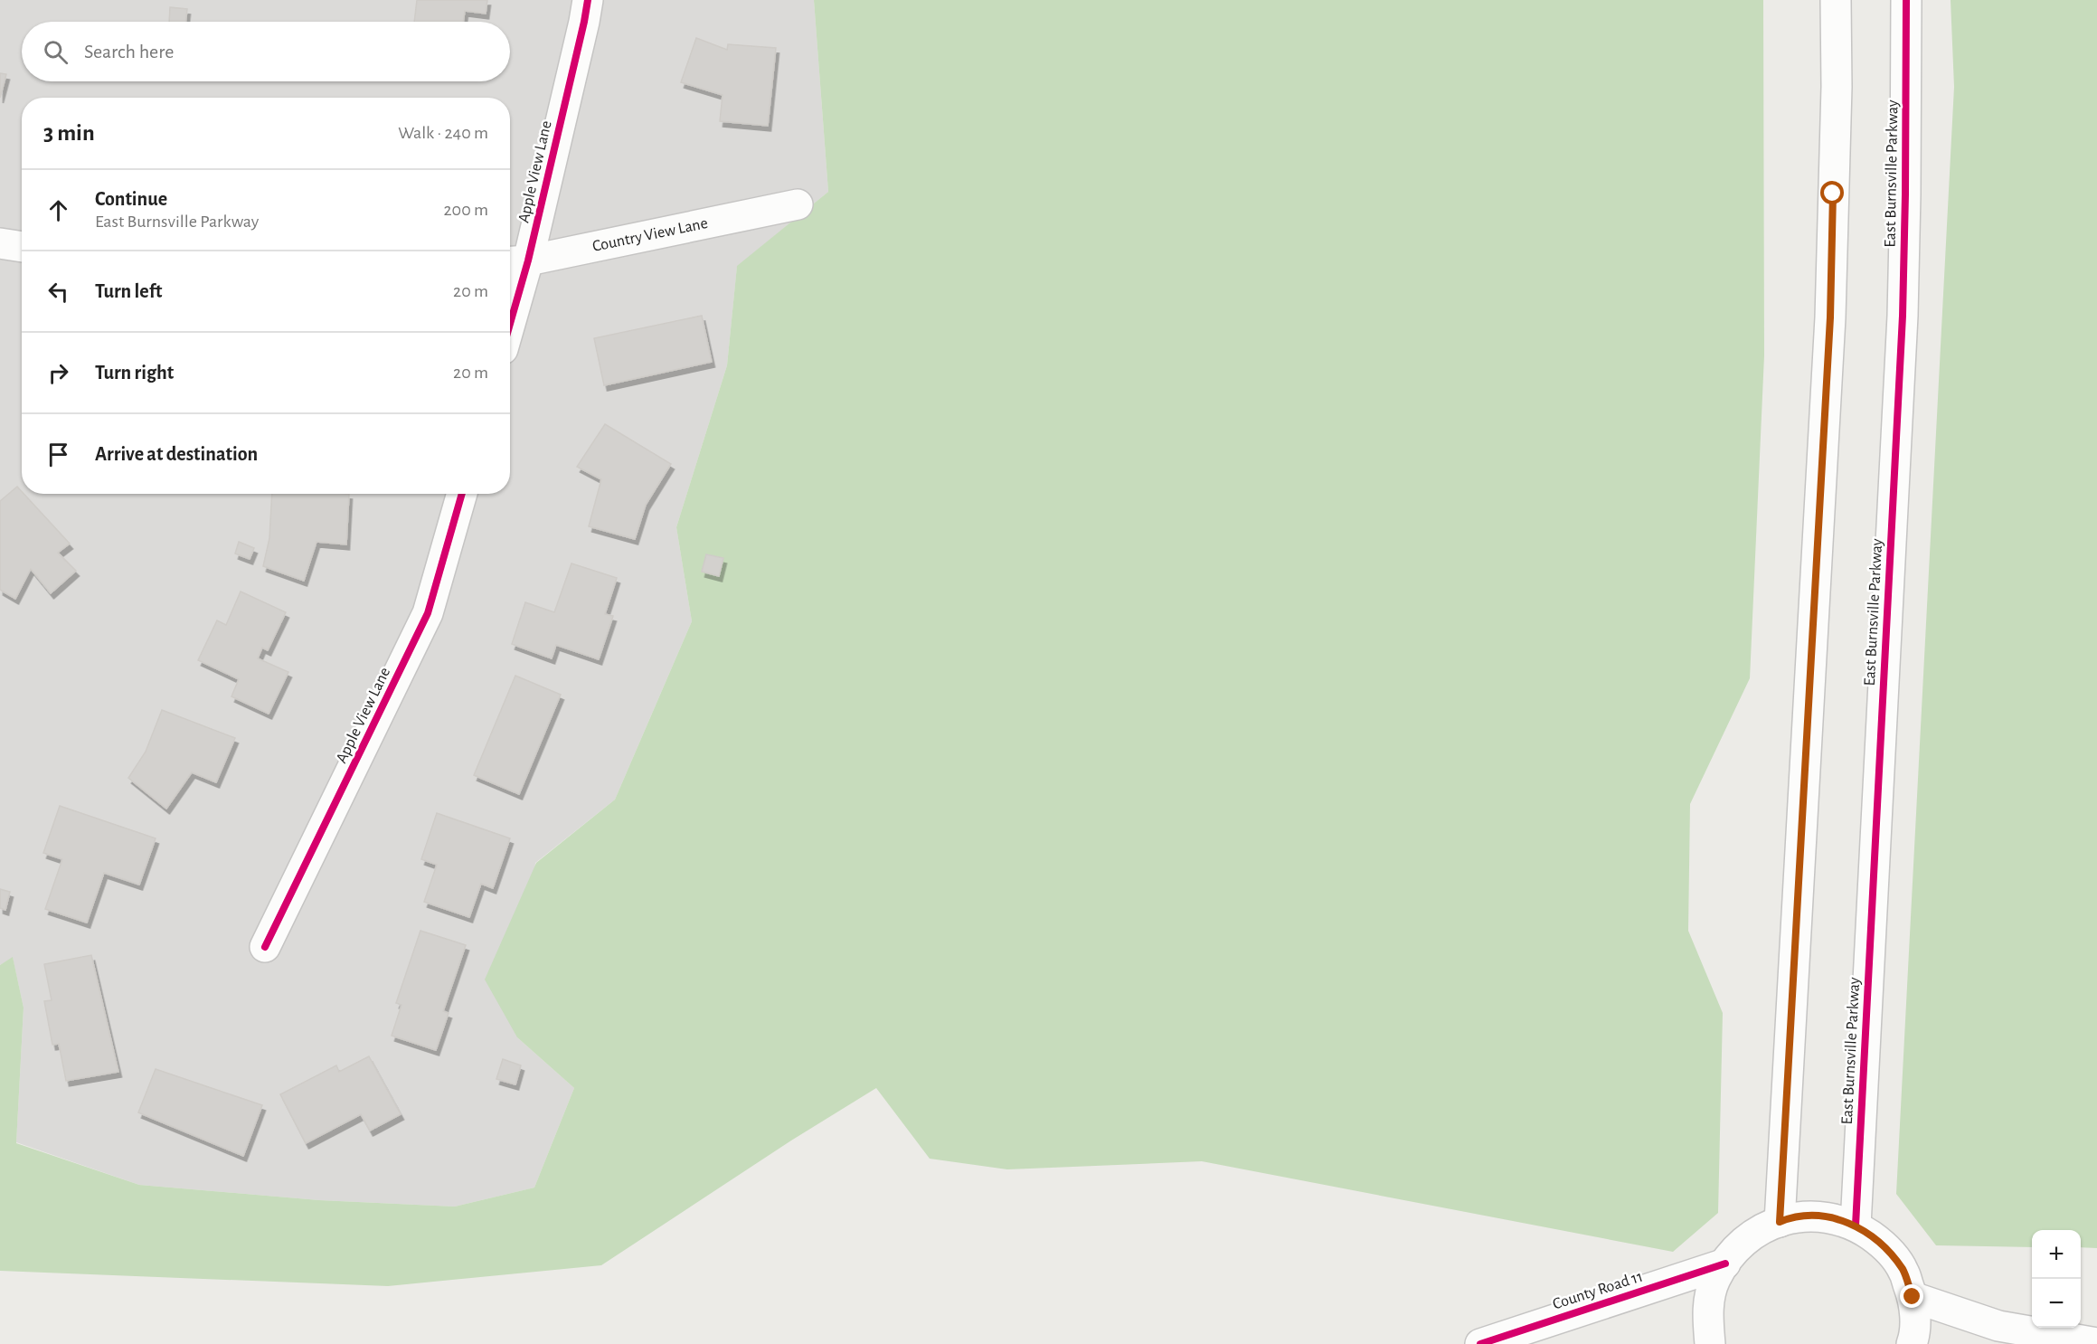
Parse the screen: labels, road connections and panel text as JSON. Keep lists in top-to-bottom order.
{
  "streets": {
    "street": [
      "Apple View Lane",
      "East Burnsville Parkway",
      "Country View Lane",
      "County Road 11"
    ]
  },
  "crossings": [
    ["Apple View Lane", "Country View Lane"]
  ],
  "page": {
    "search": "Search here",
    "heading": ["3 min", "Walk · 240 m"],
    "list": [
      ["Continue", "East Burnsville Parkway", "200 m"],
      ["Turn left", "20 m"],
      ["Turn right", "20 m"],
      "Arrive at destination"
    ],
    "map_buttons": ["+", "−"]
  }
}
